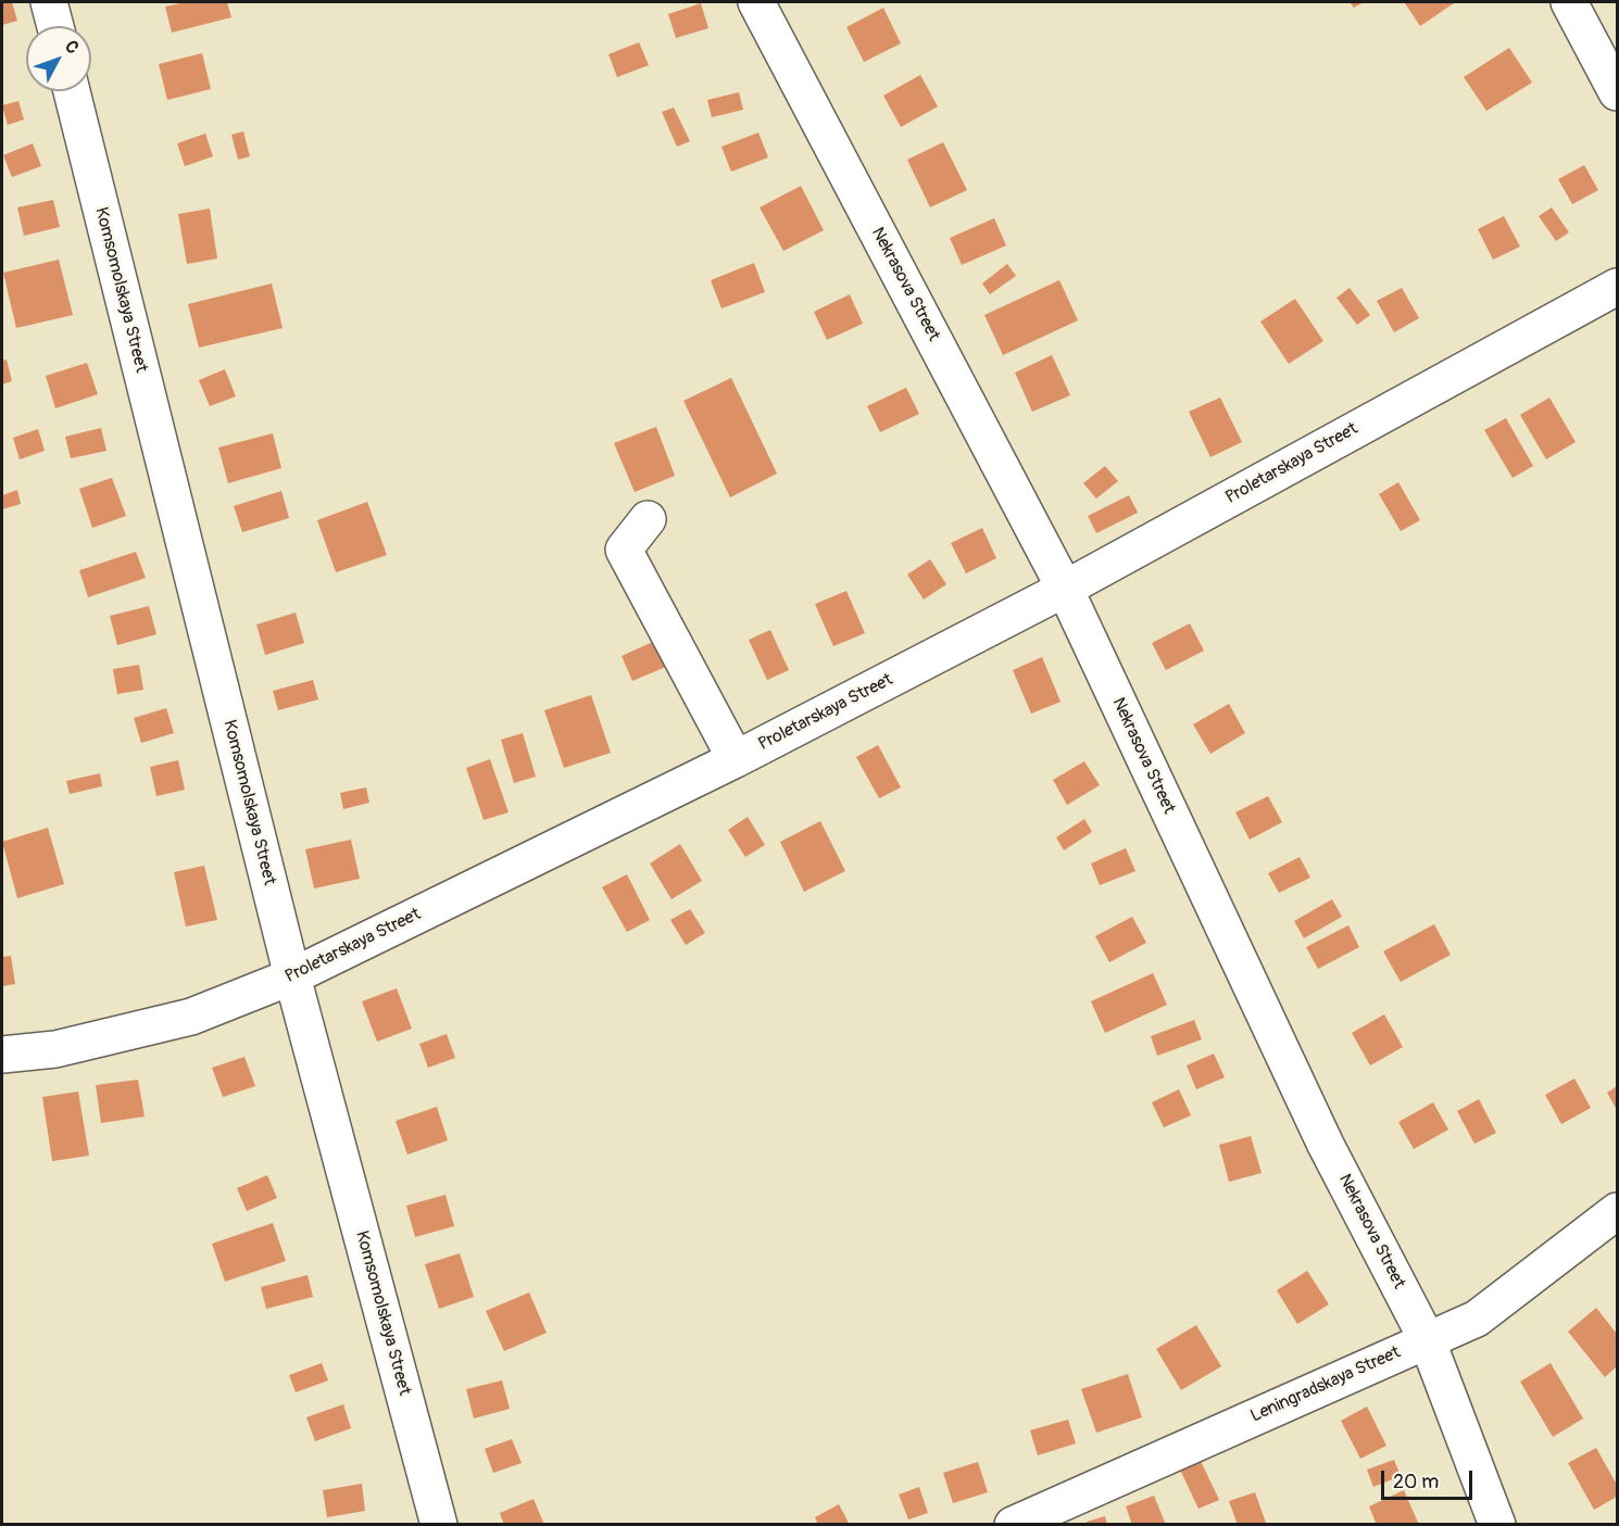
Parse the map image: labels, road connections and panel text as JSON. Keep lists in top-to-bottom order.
{
  "streets": {
    "street": [
      "Nekrasova Street",
      "Komsomolskaya Street",
      "Proletarskaya Street",
      "Leningradskaya Street"
    ]
  },
  "crossings": [
    ["Nekrasova Street", "Proletarskaya Street"],
    ["Nekrasova Street", "Leningradskaya Street"],
    ["Komsomolskaya Street", "Proletarskaya Street"]
  ],
  "scale_bar": "20 m",
  "north": "top right"
}
